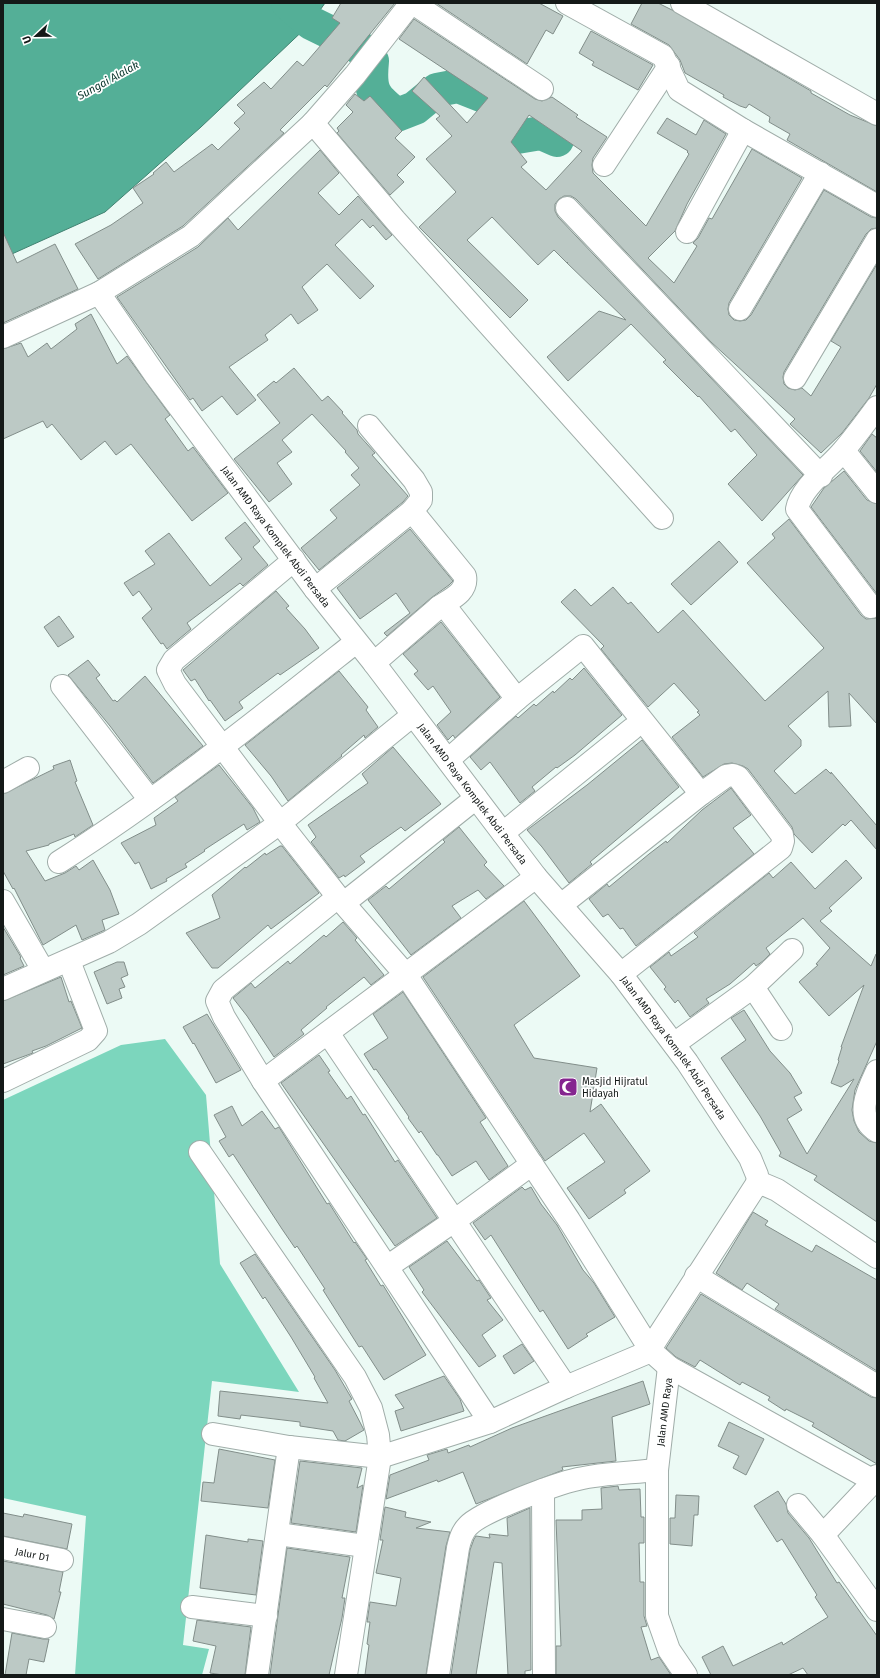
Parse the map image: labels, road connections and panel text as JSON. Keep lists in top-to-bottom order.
{
  "streets": {
    "street": ["Jalan AMD Raya Komplek Abdi Persada", "Jalan AMD Raya", "Jalur D1"]
  },
  "crossings": [
    ["Jalan AMD Raya Komplek Abdi Persada", "Jalan AMD Raya"]
  ],
  "water": ["Sungai Alalak"],
  "places": {
    "mosque": ["Masjid Hijratul Hidayah"]
  },
  "north": "left"
}
